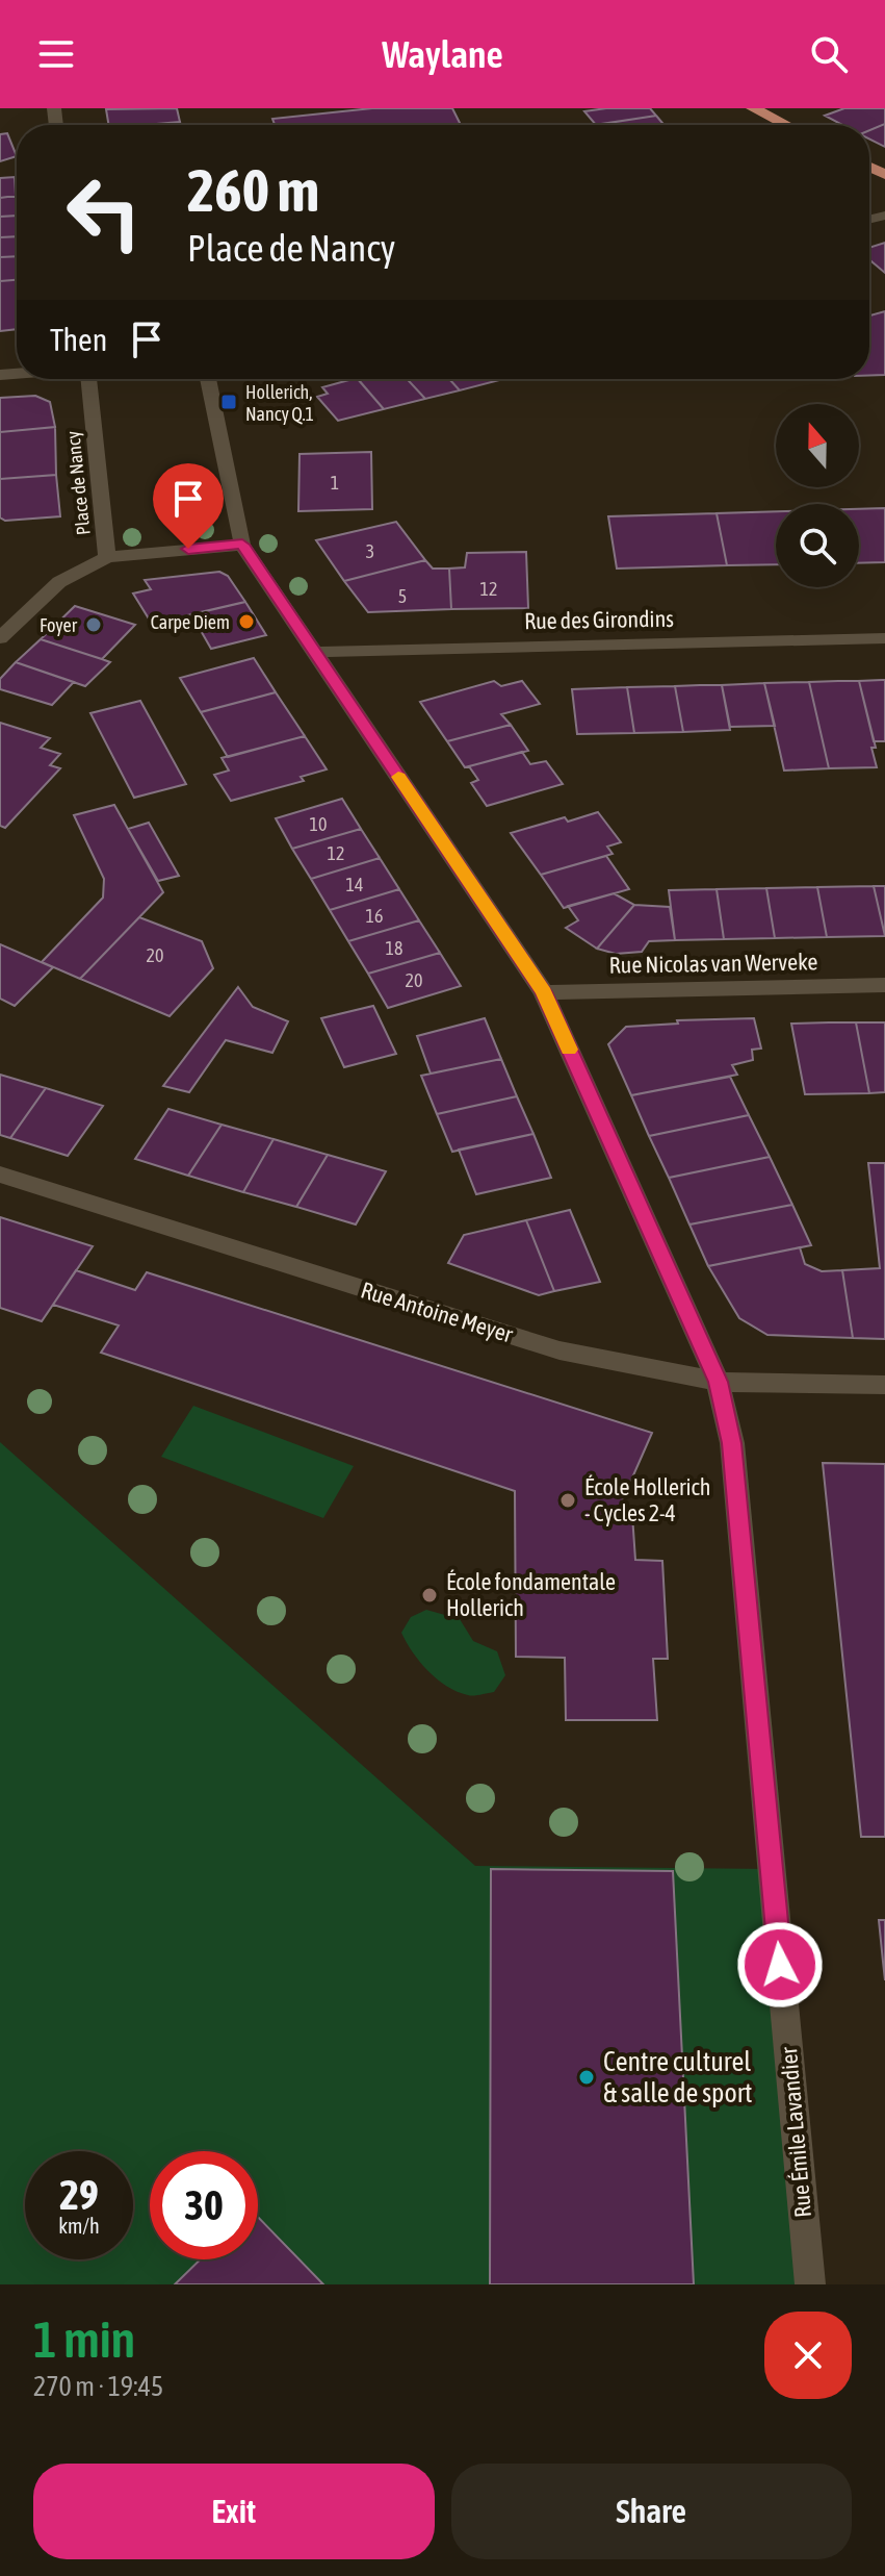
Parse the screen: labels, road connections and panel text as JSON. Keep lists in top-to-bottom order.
{
  "streets": {
    "street": [
      "Place de Nancy",
      "Rue des Girondins",
      "Rue Nicolas van Werveke",
      "Rue Antoine Meyer",
      "Rue Émile Lavandier"
    ]
  },
  "crossings": [
    ["Place de Nancy", "Rue Émile Lavandier"],
    ["Rue des Girondins", "Rue Émile Lavandier"],
    ["Rue Nicolas van Werveke", "Rue Émile Lavandier"],
    ["Rue Antoine Meyer", "Rue Émile Lavandier"]
  ],
  "places": {
    "transit": ["Hollerich, Nancy Q.1"],
    "other": [
      "Carpe Diem",
      "Foyer",
      "École Hollerich - Cycles 2-4",
      "École fondamentale Hollerich",
      "Centre culturel & salle de sport"
    ]
  },
  "house_numbers": [
    "1",
    "3",
    "12",
    "5",
    "10",
    "12",
    "14",
    "16",
    "18",
    "20",
    "20"
  ],
  "north": "top",
  "page": {
    "header": "Waylane",
    "turn": ["260 m", "Place de Nancy"],
    "then": "Then",
    "speed": "29 km/h",
    "limit": "30",
    "heading": ["1 min", "270 m · 19:45"],
    "buttons": ["Exit", "Share"]
  }
}
